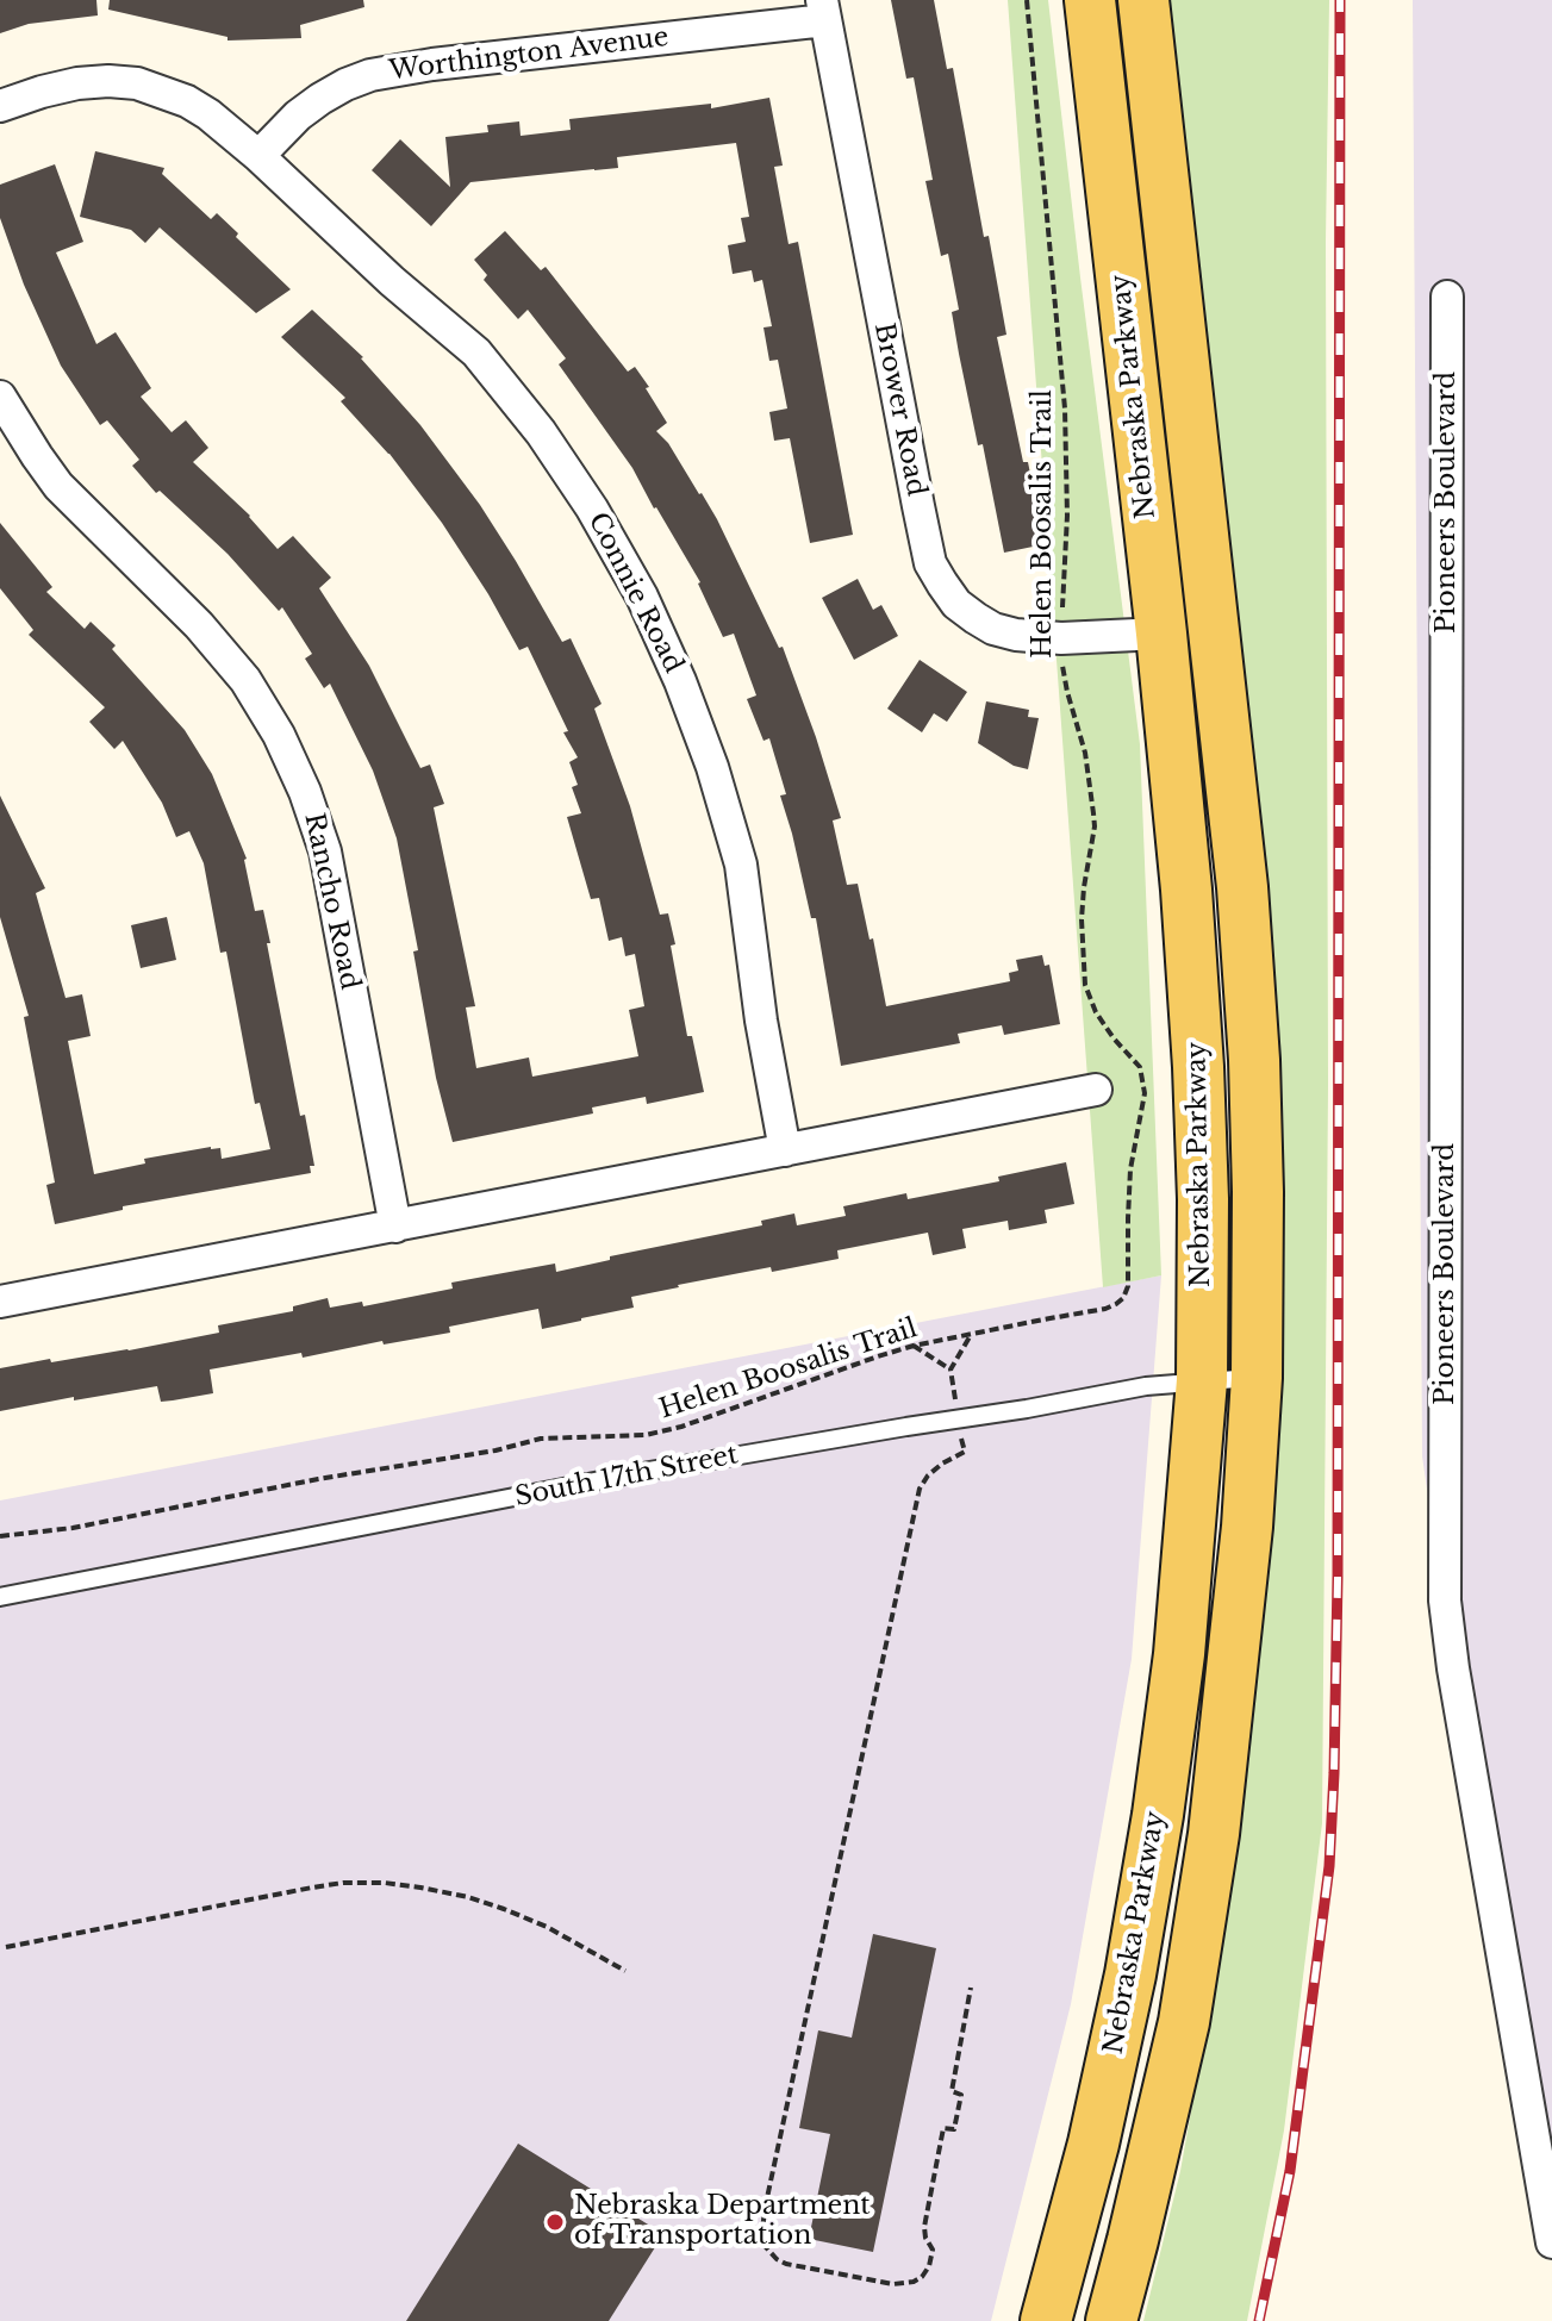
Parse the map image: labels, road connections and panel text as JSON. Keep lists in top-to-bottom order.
{
  "streets": {
    "main road": ["Nebraska Parkway"],
    "street": [
      "Worthington Avenue",
      "Brower Road",
      "Pioneers Boulevard",
      "Connie Road",
      "Rancho Road"
    ],
    "lane": ["South 17th Street"],
    "path": ["Helen Boosalis Trail"]
  },
  "crossings": [
    ["Worthington Avenue", "Brower Road"],
    ["Worthington Avenue", "Connie Road"],
    ["Nebraska Parkway", "Brower Road"],
    ["Nebraska Parkway", "South 17th Street"],
    ["Brower Road", "Helen Boosalis Trail"]
  ],
  "places": ["Nebraska Department of Transportation"]
}
